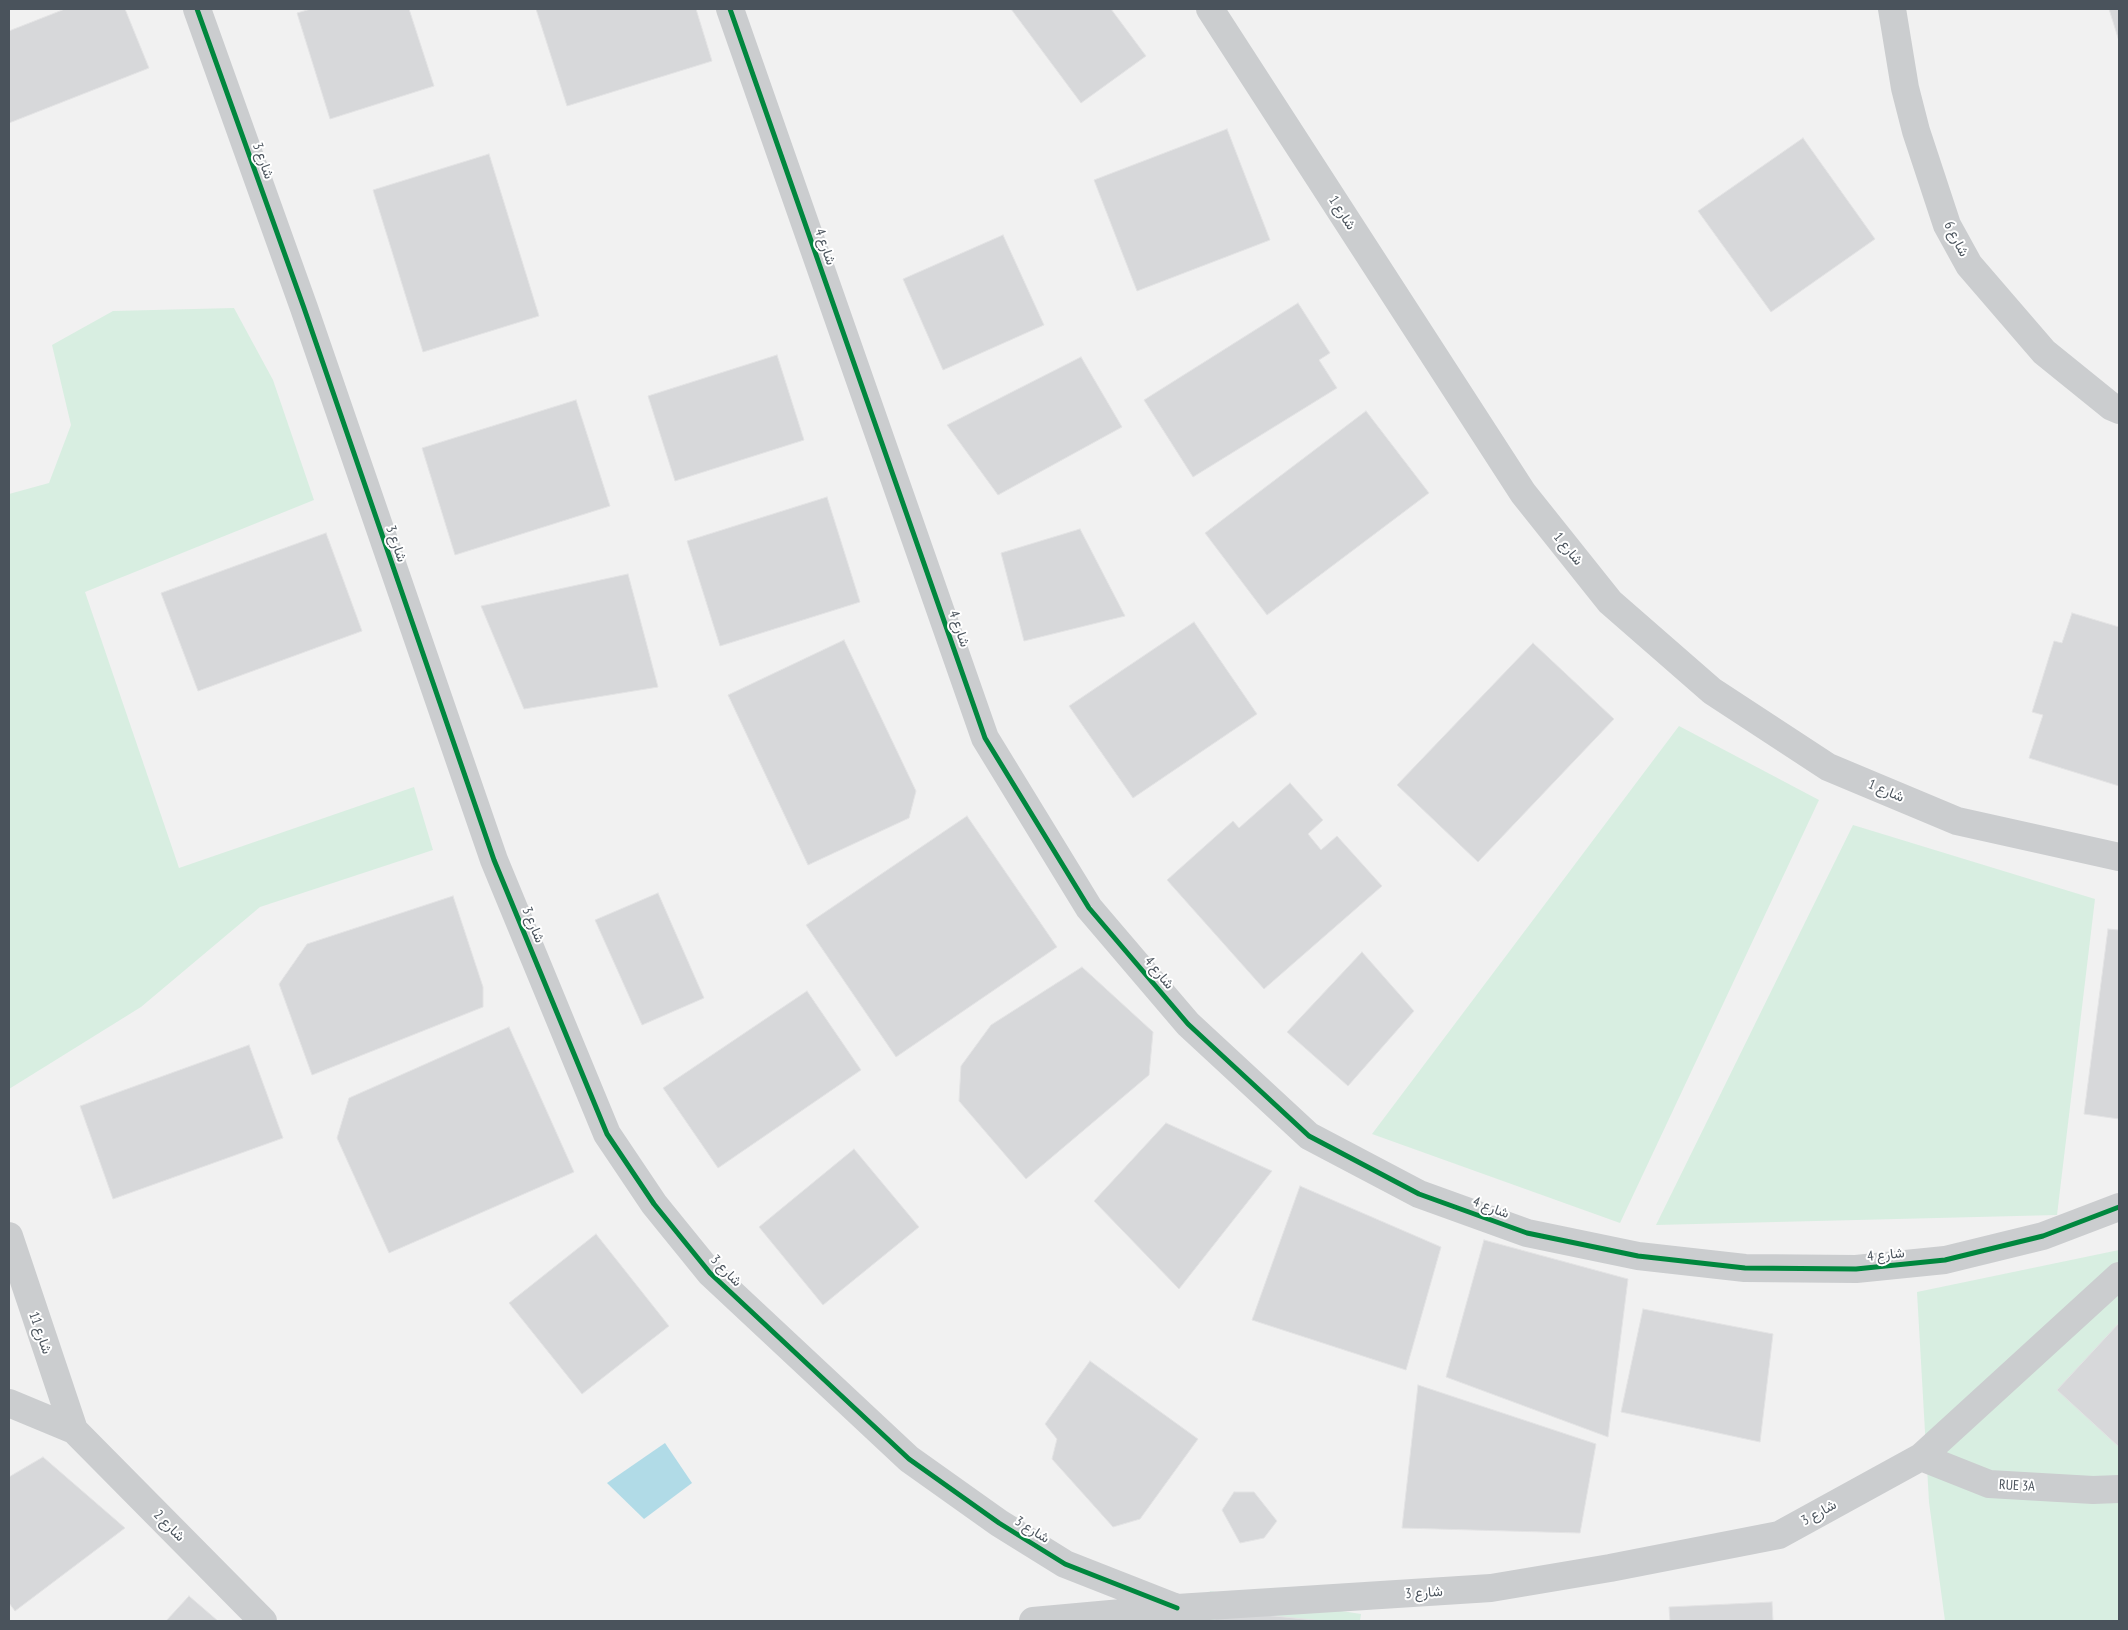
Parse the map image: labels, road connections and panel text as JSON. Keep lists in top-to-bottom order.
{
  "streets": {
    "street": [
      "شارع 3",
      "شارع 1",
      "شارع 6",
      "شارع 4",
      "شارع 11",
      "RUE 3A",
      "شارع 2"
    ]
  },
  "crossings": [
    ["شارع 3", "RUE 3A"],
    ["شارع 11", "شارع 2"]
  ]
}
